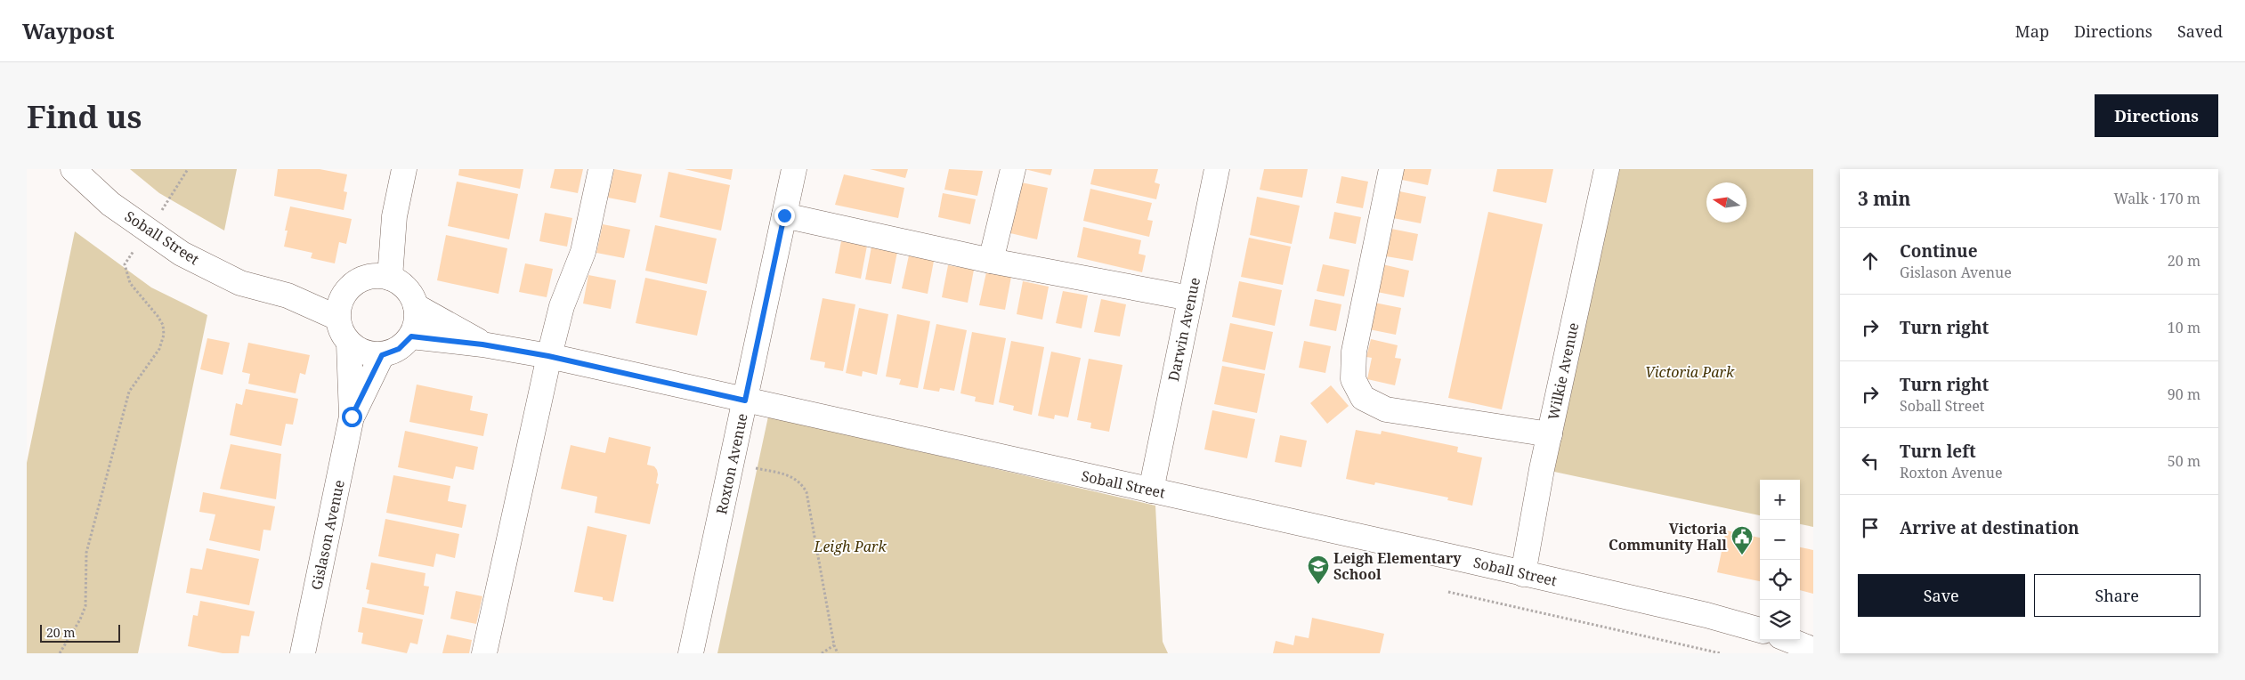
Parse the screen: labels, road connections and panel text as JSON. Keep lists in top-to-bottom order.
{
  "streets": {
    "street": [
      "Soball Street",
      "Darwin Avenue",
      "Wilkie Avenue",
      "Roxton Avenue",
      "Gislason Avenue"
    ]
  },
  "crossings": [
    ["Soball Street", "Darwin Avenue"],
    ["Soball Street", "Wilkie Avenue"],
    ["Soball Street", "Roxton Avenue"],
    ["Soball Street", "Gislason Avenue"]
  ],
  "parks": ["Victoria Park", "Leigh Park"],
  "places": {
    "public building": ["Victoria Community Hall"],
    "school or university": ["Leigh Elementary School"]
  },
  "scale_bar": "20 m",
  "north": "left",
  "page": {
    "header": "Waypost",
    "nav": ["Map", "Directions", "Saved"],
    "buttons": [
      "Directions",
      ["Save", "Share"]
    ],
    "title": "Find us",
    "heading": ["3 min", "Walk · 170 m"],
    "list": [
      ["Continue", "Gislason Avenue", "20 m"],
      ["Turn right", "10 m"],
      ["Turn right", "Soball Street", "90 m"],
      ["Turn left", "Roxton Avenue", "50 m"],
      "Arrive at destination"
    ],
    "map_buttons": ["+", "−"],
    "scale": "20 m"
  }
}
